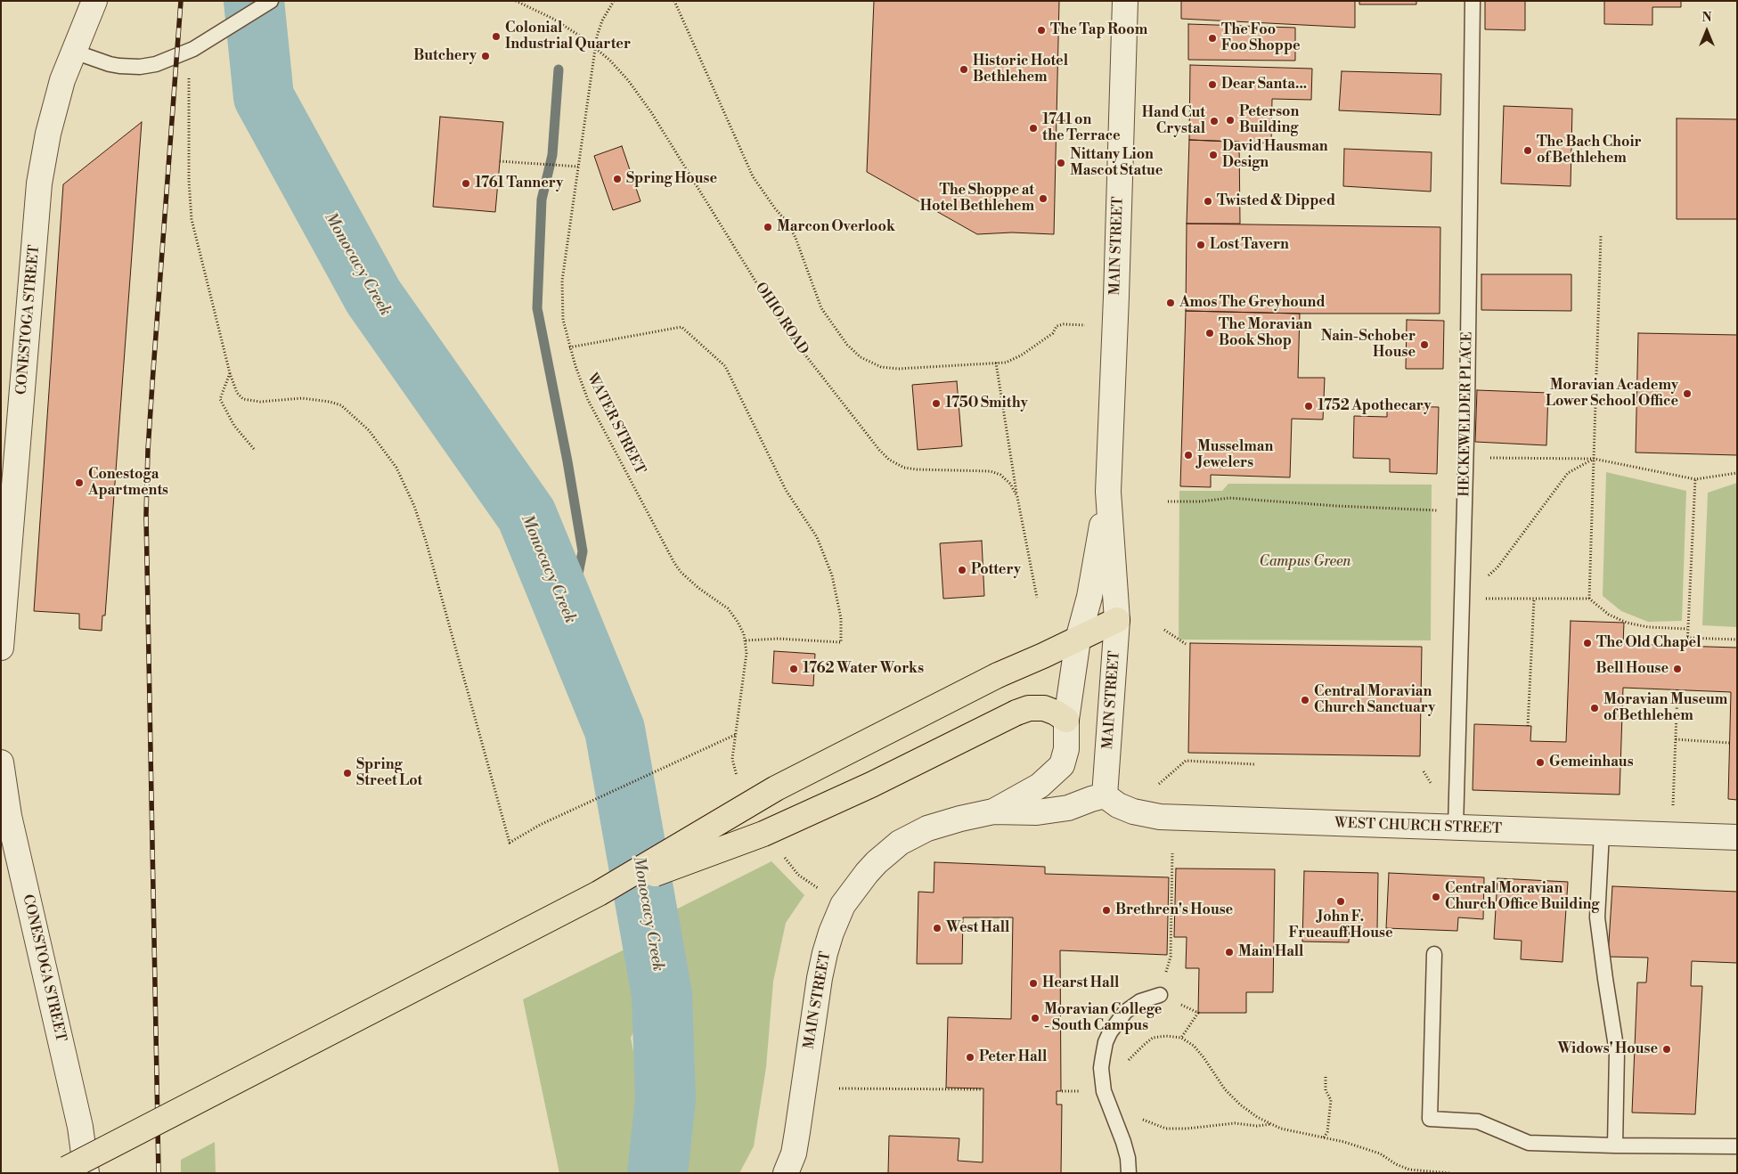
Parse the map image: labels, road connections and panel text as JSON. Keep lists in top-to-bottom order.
{
  "streets": {
    "street": ["MAIN STREET", "CONESTOGA STREET", "WEST CHURCH STREET"],
    "lane": ["HECKEWELDER PLACE"],
    "path": ["OHIO ROAD", "WATER STREET"]
  },
  "crossings": [
    ["MAIN STREET", "WEST CHURCH STREET"],
    ["OHIO ROAD", "WATER STREET"],
    ["HECKEWELDER PLACE", "WEST CHURCH STREET"]
  ],
  "water": ["Monocacy Creek"],
  "parks": ["Campus Green"],
  "places": [
    "The Tap Room",
    "Colonial Industrial Quarter",
    "The Foo Foo Shoppe",
    "Butchery",
    "Historic Hotel Bethlehem",
    "Dear Santa...",
    "Peterson Building",
    "Hand Cut Crystal",
    "1741 on the Terrace",
    "The Bach Choir of Bethlehem",
    "David Hausman Design",
    "Nittany Lion Mascot Statue",
    "Spring House",
    "1761 Tannery",
    "The Shoppe at Hotel Bethlehem",
    "Twisted & Dipped",
    "Marcon Overlook",
    "Lost Tavern",
    "Amos The Greyhound",
    "The Moravian Book Shop",
    "Nain-Schober House",
    "Moravian Academy Lower School Office",
    "1750 Smithy",
    "1752 Apothecary",
    "Musselman Jewelers",
    "Conestoga Apartments",
    "Pottery",
    "The Old Chapel",
    "1762 Water Works",
    "Bell House",
    "Central Moravian Church Sanctuary",
    "Moravian Museum of Bethlehem",
    "Gemeinhaus",
    "Spring Street Lot",
    "Central Moravian Church Office Building",
    "John F. Frueauff House",
    "Brethren's House",
    "West Hall",
    "Main Hall",
    "Hearst Hall",
    "Moravian College - South Campus",
    "Widows' House",
    "Peter Hall"
  ],
  "north": "top"
}
